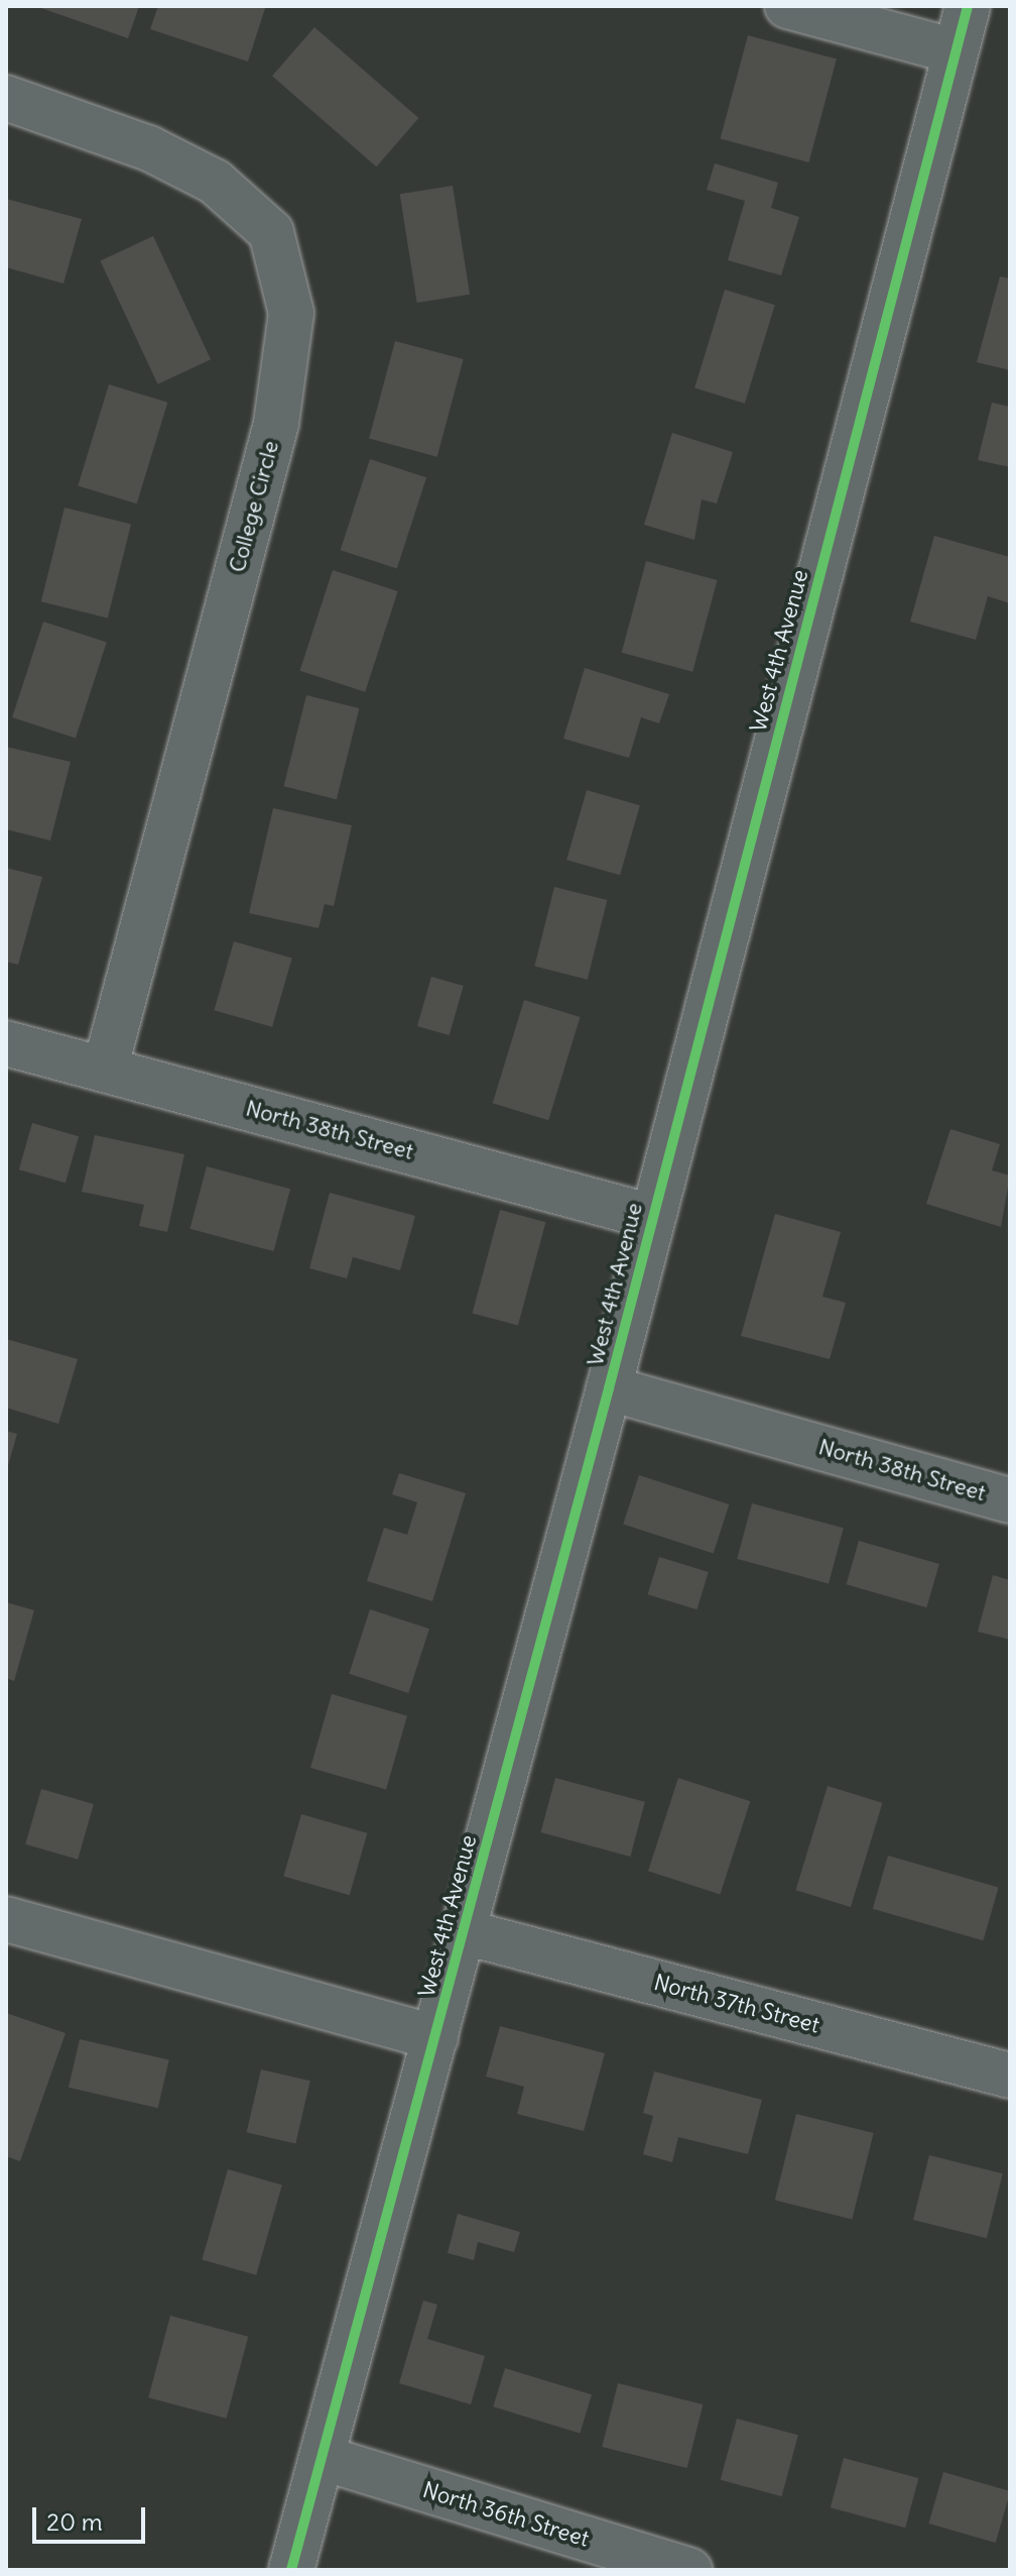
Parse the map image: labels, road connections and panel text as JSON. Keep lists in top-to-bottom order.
{
  "streets": {
    "street": [
      "College Circle",
      "West 4th Avenue",
      "North 38th Street",
      "North 37th Street",
      "North 36th Street"
    ]
  },
  "crossings": [
    ["College Circle", "North 38th Street"],
    ["West 4th Avenue", "North 38th Street"],
    ["West 4th Avenue", "North 37th Street"],
    ["West 4th Avenue", "North 36th Street"]
  ],
  "scale_bar": "20 m"
}
